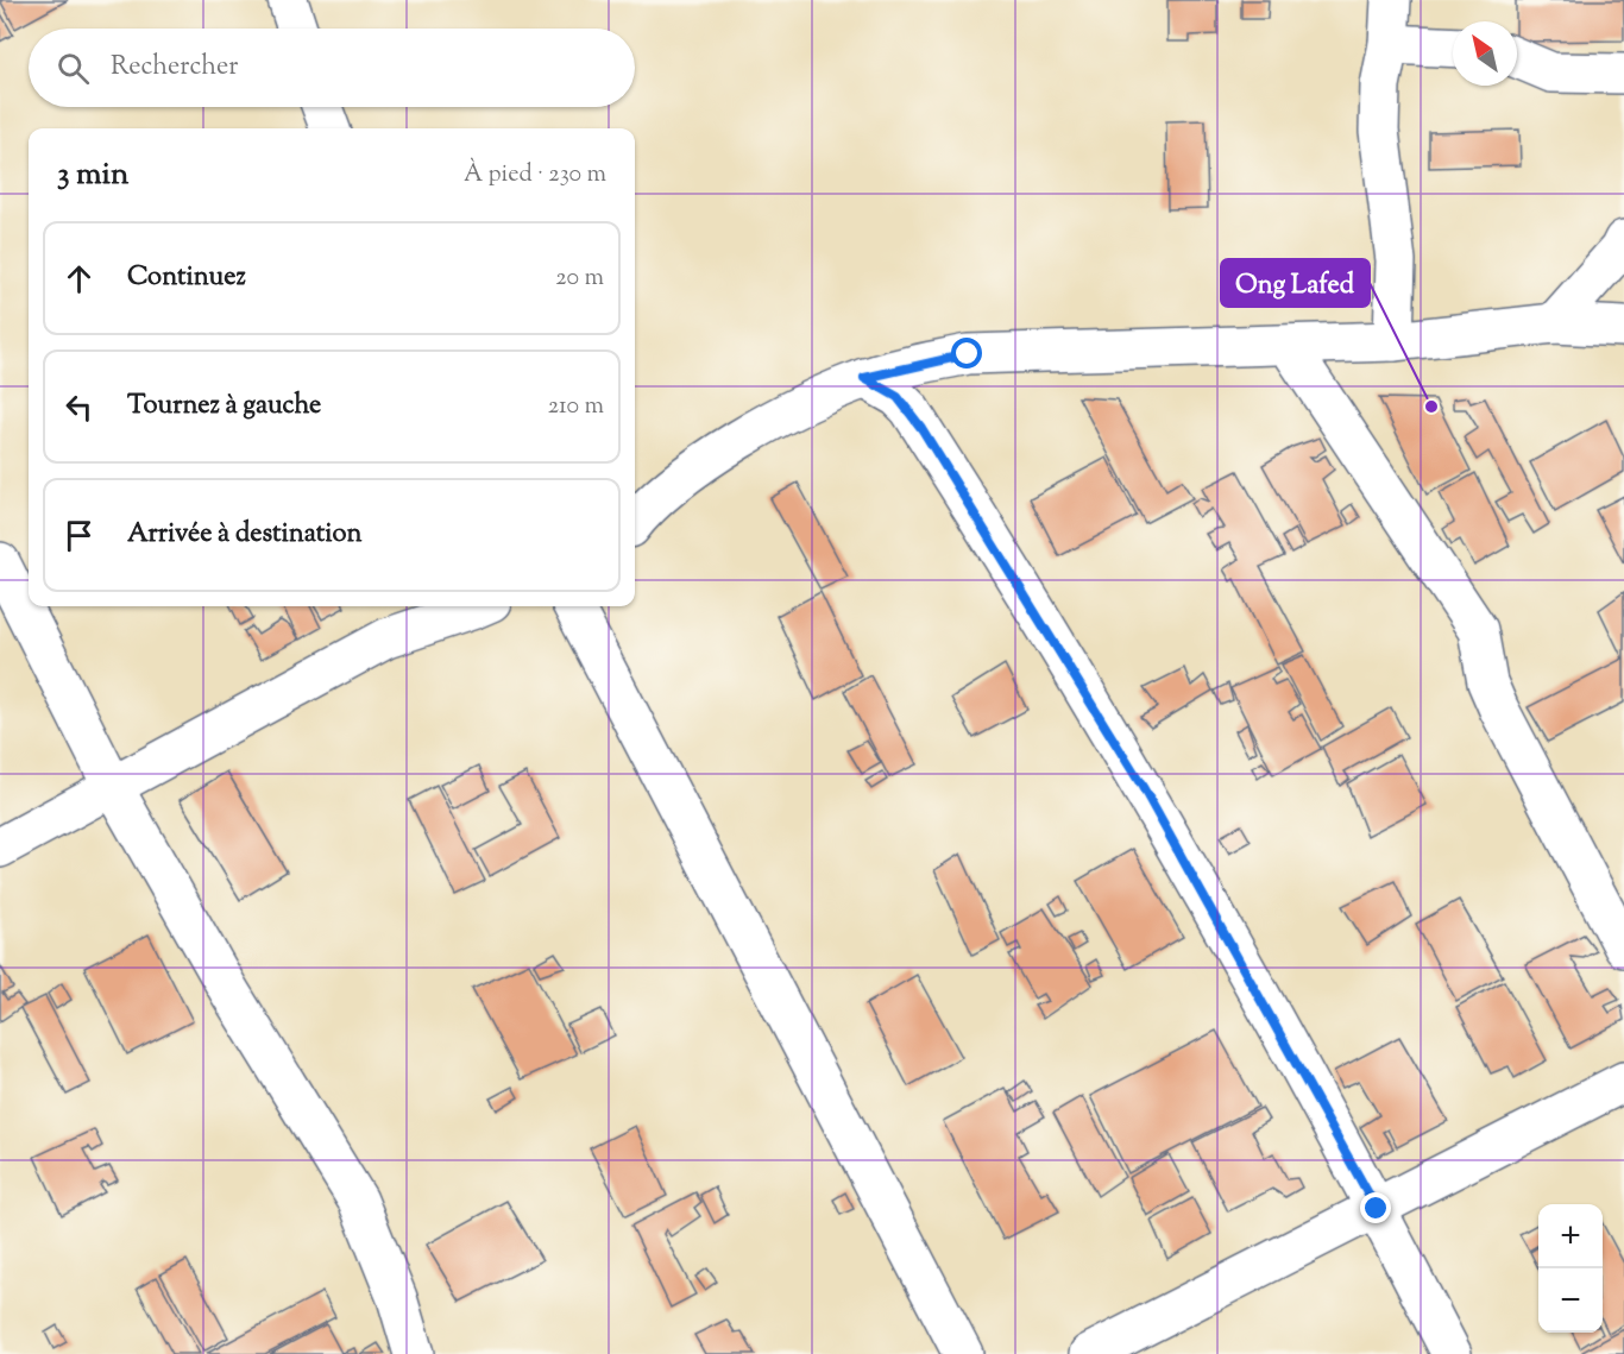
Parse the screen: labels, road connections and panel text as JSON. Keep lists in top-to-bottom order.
{
  "places": ["Ong Lafed"],
  "north": "top left",
  "page": {
    "search": "Rechercher",
    "heading": ["3 min", "À pied · 230 m"],
    "list": [
      ["Continuez", "20 m"],
      ["Tournez à gauche", "210 m"],
      "Arrivée à destination"
    ],
    "map_buttons": ["+", "−"]
  }
}
